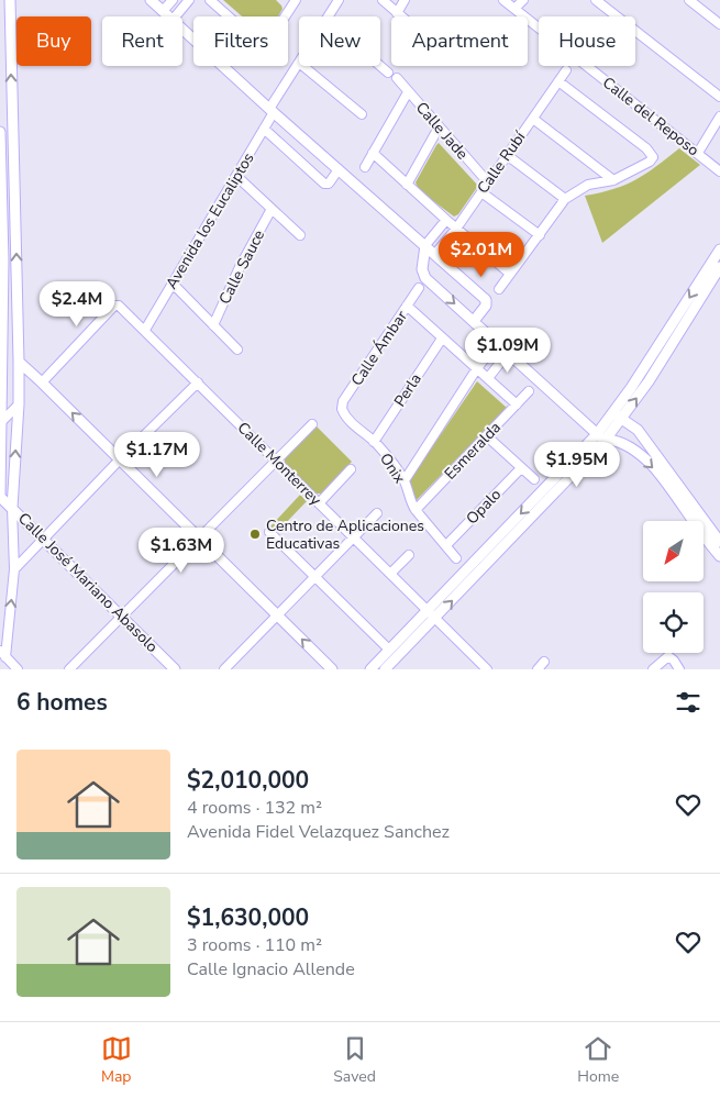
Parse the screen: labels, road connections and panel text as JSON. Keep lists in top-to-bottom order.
{
  "streets": {
    "street": [
      "Calle del Reposo",
      "Calle Jade",
      "Calle Rubí",
      "Avenida los Eucaliptos",
      "Calle Sauce",
      "Calle Ámbar",
      "Perla",
      "Esmeralda",
      "Calle Monterrey",
      "Onix",
      "Opalo",
      "Calle José Mariano Abasolo"
    ]
  },
  "crossings": [
    ["Calle Jade", "Calle Rubí"],
    ["Avenida los Eucaliptos", "Calle Monterrey"],
    ["Calle Ámbar", "Onix"],
    ["Perla", "Onix"],
    ["Esmeralda", "Onix"],
    ["Onix", "Opalo"]
  ],
  "places": ["Centro de Aplicaciones Educativas"],
  "north": "bottom left",
  "page": {
    "chip": [
      "Buy",
      "Rent",
      "Filters",
      "New",
      "Apartment",
      "House"
    ],
    "price": [
      "$2.01M",
      "$2.4M",
      "$1.09M",
      "$1.17M",
      "$1.95M",
      "$1.63M"
    ],
    "heading": "6 homes",
    "list": [
      {
        "name": "$2,010,000",
        "note": "4 rooms · 132 m² · Avenida Fidel Velazquez Sanchez"
      },
      {
        "name": "$1,630,000",
        "note": "3 rooms · 110 m² · Calle Ignacio Allende"
      }
    ],
    "tabs": ["Map", "Saved", "Home"]
  }
}
